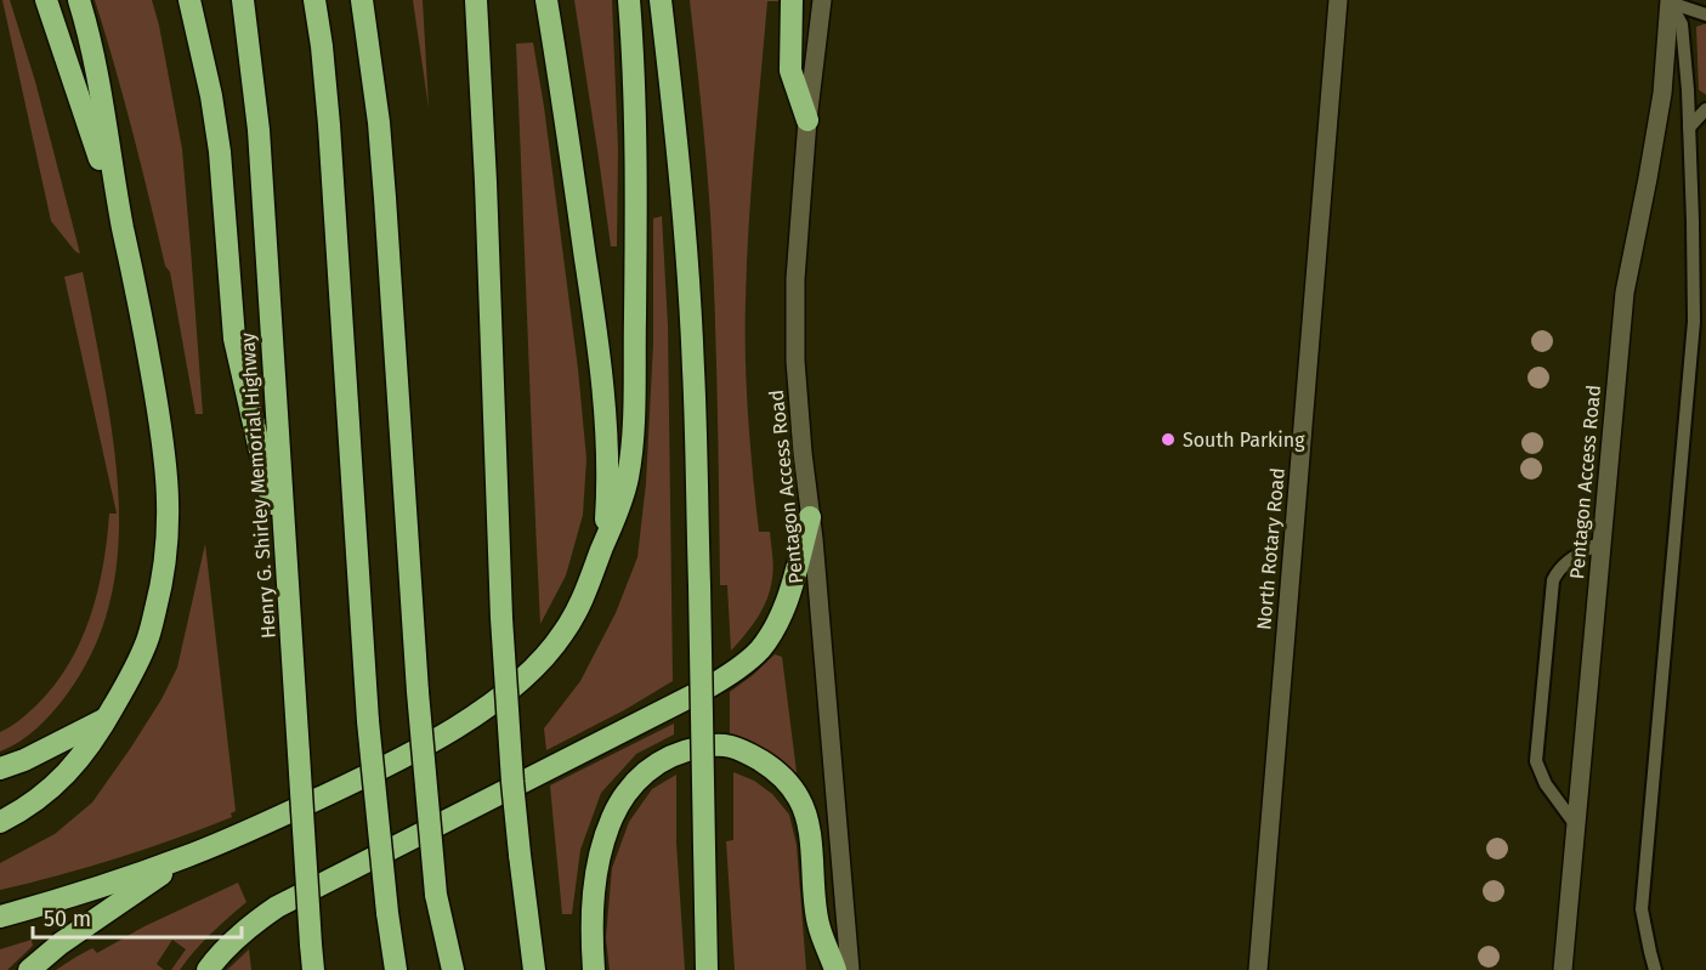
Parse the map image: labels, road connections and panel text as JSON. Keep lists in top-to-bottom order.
{
  "streets": {
    "highway": ["Henry G. Shirley Memorial Highway"],
    "street": ["Pentagon Access Road", "North Rotary Road"]
  },
  "places": ["South Parking"],
  "scale_bar": "50 m"
}
